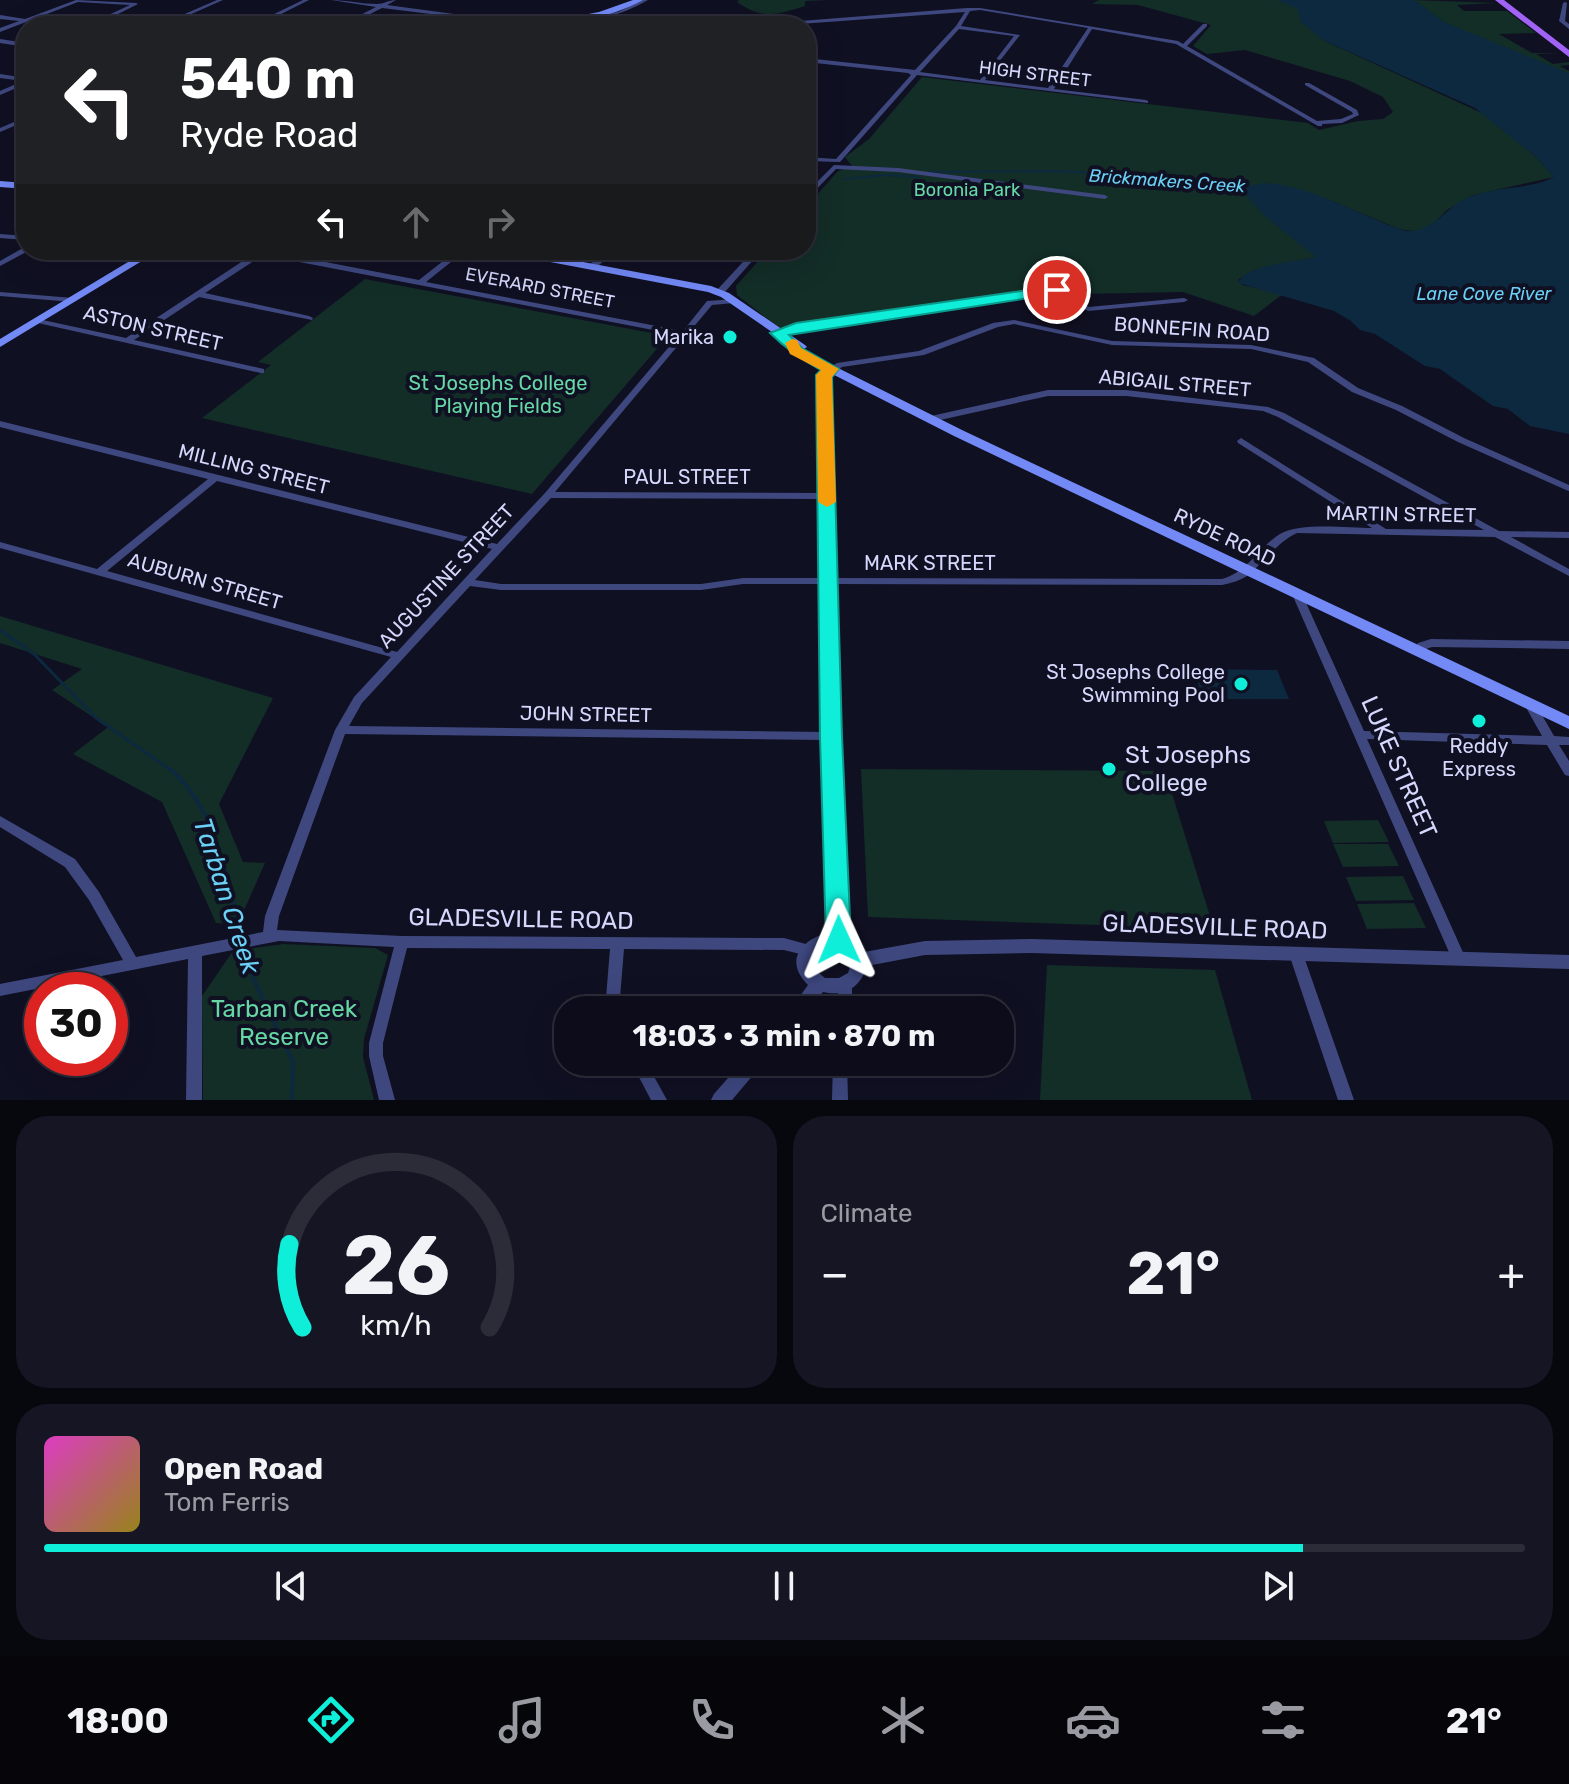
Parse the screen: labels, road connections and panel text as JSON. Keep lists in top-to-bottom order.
{
  "streets": {
    "main road": ["RYDE ROAD"],
    "street": [
      "HIGH STREET",
      "EVERARD STREET",
      "ASTON STREET",
      "BONNEFIN ROAD",
      "ABIGAIL STREET",
      "MILLING STREET",
      "PAUL STREET",
      "MARTIN STREET",
      "MARK STREET",
      "AUGUSTINE STREET",
      "AUBURN STREET",
      "JOHN STREET",
      "LUKE STREET",
      "GLADESVILLE ROAD"
    ]
  },
  "crossings": [
    ["EVERARD STREET", "AUGUSTINE STREET"],
    ["BONNEFIN ROAD", "RYDE ROAD"],
    ["ABIGAIL STREET", "MARTIN STREET"],
    ["ABIGAIL STREET", "RYDE ROAD"],
    ["MILLING STREET", "AUGUSTINE STREET"],
    ["PAUL STREET", "AUGUSTINE STREET"],
    ["MARTIN STREET", "RYDE ROAD"],
    ["MARTIN STREET", "MARK STREET"],
    ["RYDE ROAD", "MARK STREET"],
    ["RYDE ROAD", "AUGUSTINE STREET"],
    ["RYDE ROAD", "LUKE STREET"],
    ["MARK STREET", "AUGUSTINE STREET"],
    ["AUGUSTINE STREET", "AUBURN STREET"],
    ["AUGUSTINE STREET", "JOHN STREET"],
    ["AUGUSTINE STREET", "GLADESVILLE ROAD"],
    ["LUKE STREET", "GLADESVILLE ROAD"]
  ],
  "water": ["Brickmakers Creek", "Lane Cove River", "Tarban Creek"],
  "parks": ["Boronia Park", "St Josephs College Playing Fields", "Tarban Creek Reserve"],
  "places": [
    "Marika",
    "St Josephs College Swimming Pool",
    "Reddy Express",
    "St Josephs College"
  ],
  "page": {
    "turn": ["540 m", "Ryde Road"],
    "limit": "30",
    "trip": "18:03 · 3 min · 870 m",
    "tile": "Climate",
    "heat": ["−", "21°", "+"],
    "song": ["Open Road", "Tom Ferris"],
    "tabs": ["18:00", "21°"],
    "gauge": ["26", "km/h"]
  }
}
